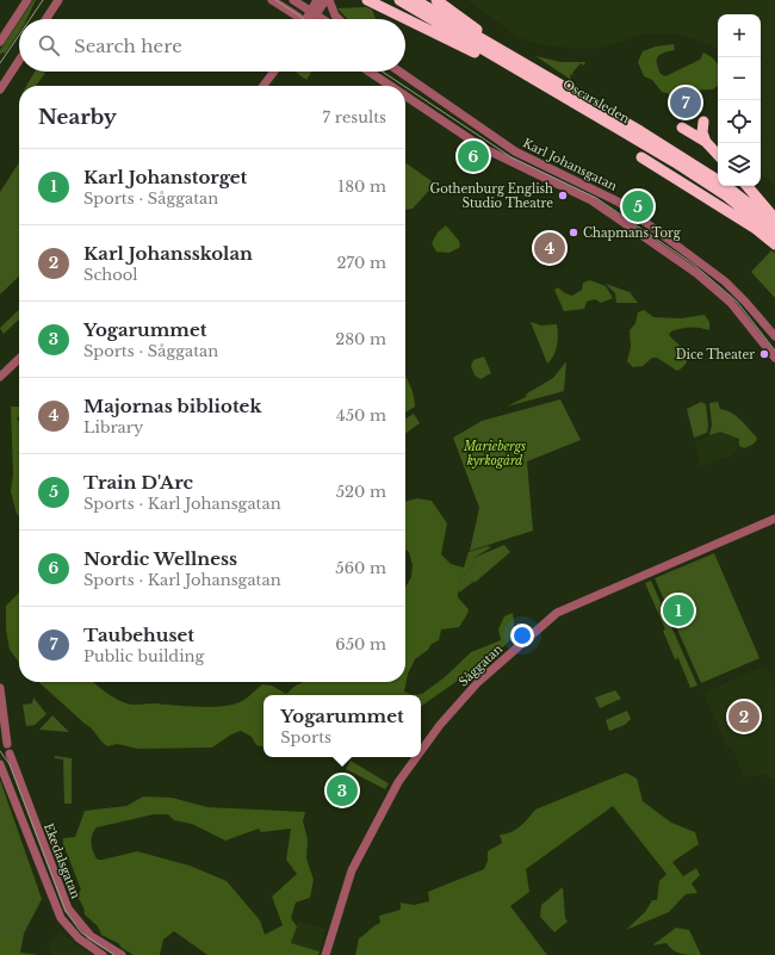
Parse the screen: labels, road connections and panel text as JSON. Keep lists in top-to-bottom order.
{
  "streets": {
    "highway": ["Oscarsleden"],
    "street": ["Karl Johansgatan", "Såggatan", "Ekedalsgatan"]
  },
  "parks": ["Mariebergs kyrkogård"],
  "places": ["Gothenburg English Studio Theatre", "Chapmans Torg", "Dice Theater"],
  "page": {
    "map_buttons": ["+", "−"],
    "search": "Search here",
    "pins": [
      "7",
      "6",
      "5",
      "4",
      "1",
      "2",
      "3"
    ],
    "heading": ["Nearby", "7 results"],
    "list": [
      {
        "mark": "1",
        "name": "Karl Johanstorget",
        "note": "Sports · Såggatan",
        "value": "180 m"
      },
      {
        "mark": "2",
        "name": "Karl Johansskolan",
        "note": "School",
        "value": "270 m"
      },
      {
        "mark": "3",
        "name": "Yogarummet",
        "note": "Sports · Såggatan",
        "value": "280 m"
      },
      {
        "mark": "4",
        "name": "Majornas bibliotek",
        "note": "Library",
        "value": "450 m"
      },
      {
        "mark": "5",
        "name": "Train D'Arc",
        "note": "Sports · Karl Johansgatan",
        "value": "520 m"
      },
      {
        "mark": "6",
        "name": "Nordic Wellness",
        "note": "Sports · Karl Johansgatan",
        "value": "560 m"
      },
      {
        "mark": "7",
        "name": "Taubehuset",
        "note": "Public building",
        "value": "650 m"
      }
    ],
    "popup": ["Yogarummet", "Sports"]
  }
}
